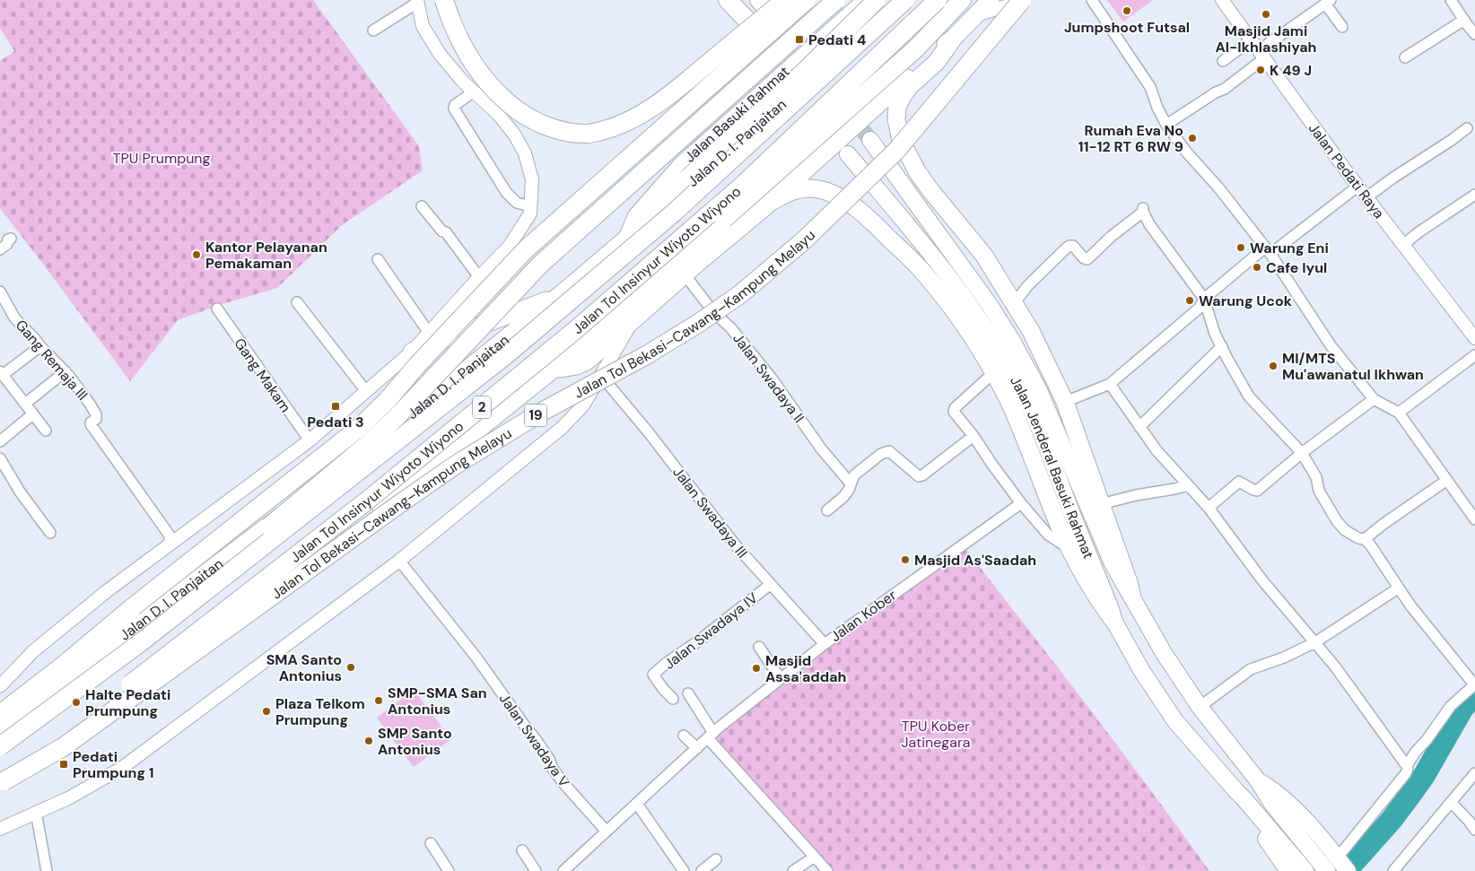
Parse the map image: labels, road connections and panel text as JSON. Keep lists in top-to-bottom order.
{
  "streets": {
    "highway": [
      "Jalan D. I. Panjaitan",
      "Jalan Tol Insinyur Wiyoto Wiyono",
      "Jalan Tol Bekasi–Cawang–Kampung Melayu",
      "2",
      "19"
    ],
    "main road": ["Jalan Jenderal Basuki Rahmat"],
    "street": [
      "Jalan Basuki Rahmat",
      "Jalan Pedati Raya",
      "Gang Remaja III",
      "Gang Makam",
      "Jalan Swadaya II",
      "Jalan Swadaya III",
      "Jalan Kober",
      "Jalan Swadaya IV",
      "Jalan Swadaya V"
    ]
  },
  "crossings": [
    ["Jalan Basuki Rahmat", "Jalan D. I. Panjaitan"],
    ["Jalan D. I. Panjaitan", "Jalan Tol Insinyur Wiyoto Wiyono"],
    ["Jalan Tol Insinyur Wiyoto Wiyono", "Jalan Tol Bekasi–Cawang–Kampung Melayu"],
    ["Jalan Swadaya III", "Jalan Kober"],
    ["Jalan Swadaya III", "Jalan Swadaya IV"],
    ["Jalan Kober", "Jalan Swadaya V"]
  ],
  "parks": ["TPU Prumpung", "TPU Kober Jatinegara"],
  "places": {
    "other": [
      "Jumpshoot Futsal",
      "Masjid Jami Al-Ikhlashiyah",
      "K 49 J",
      "Rumah Eva No 11-12 RT 6 RW 9",
      "Warung Eni",
      "Kantor Pelayanan Pemakaman",
      "Cafe Iyul",
      "Warung Ucok",
      "MI/MTS Mu'awanatul Ikhwan",
      "Masjid As'Saadah",
      "SMA Santo Antonius",
      "Masjid Assa'addah",
      "SMP-SMA San Antonius",
      "Halte Pedati Prumpung",
      "Plaza Telkom Prumpung",
      "SMP Santo Antonius"
    ],
    "transit": ["Pedati 4", "Pedati 3", "Pedati Prumpung 1"]
  }
}
